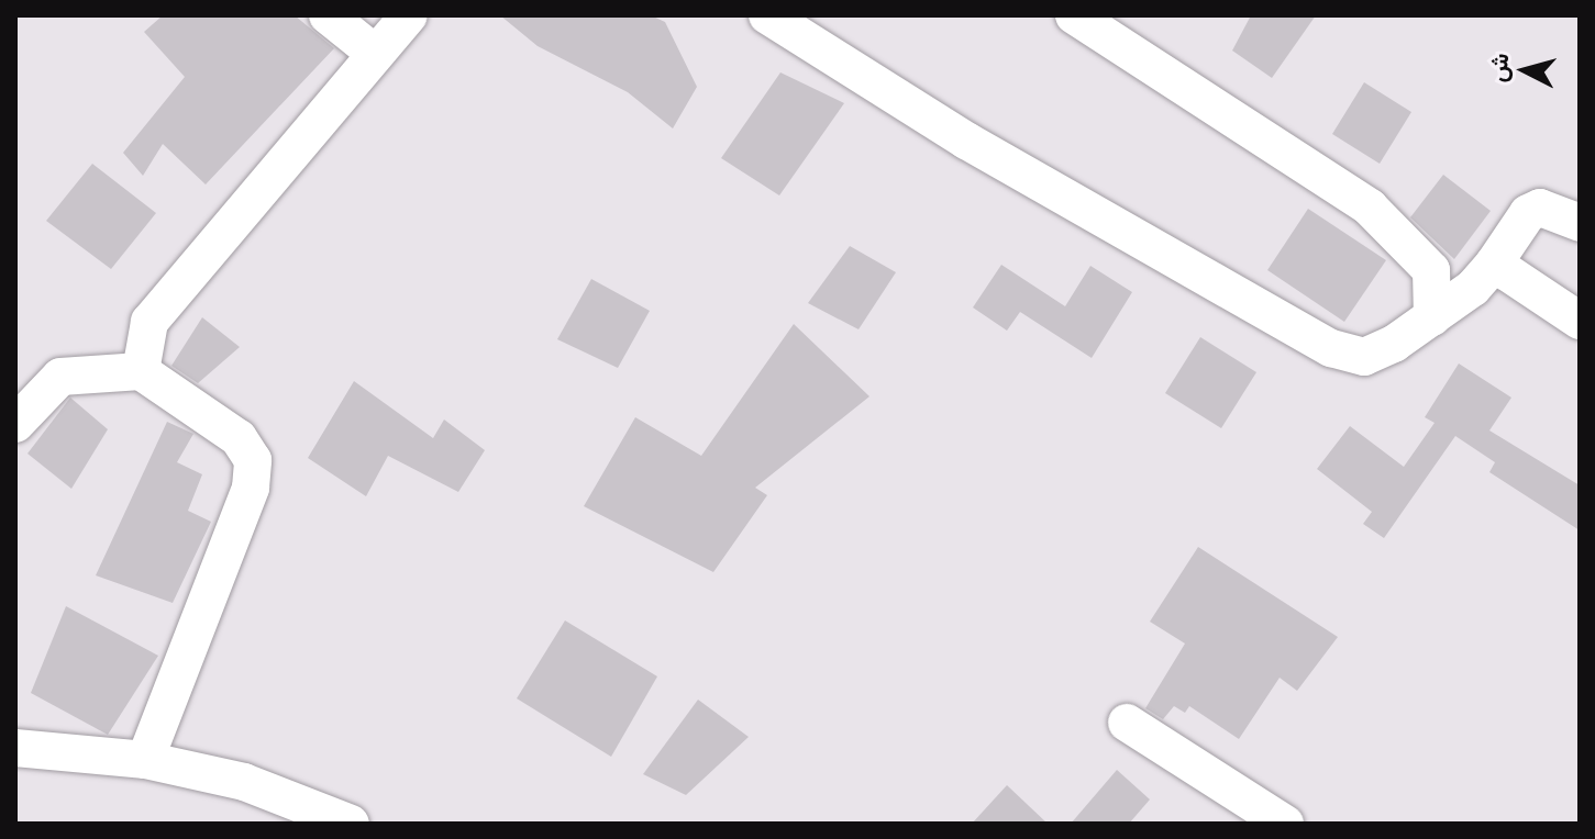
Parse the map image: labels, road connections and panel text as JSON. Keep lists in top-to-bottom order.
{
  "north": "left"
}
